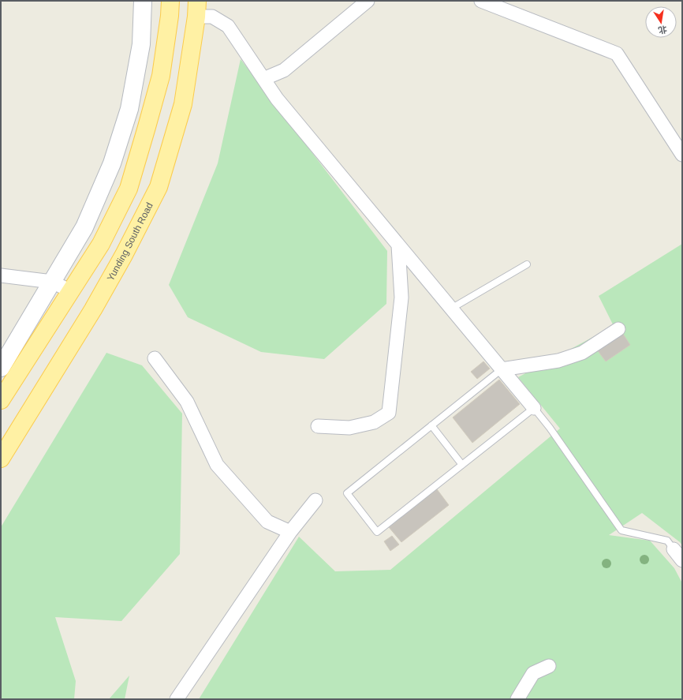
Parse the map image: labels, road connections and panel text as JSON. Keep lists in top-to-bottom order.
{
  "streets": {
    "main road": ["Yunding South Road"]
  },
  "north": "bottom"
}
